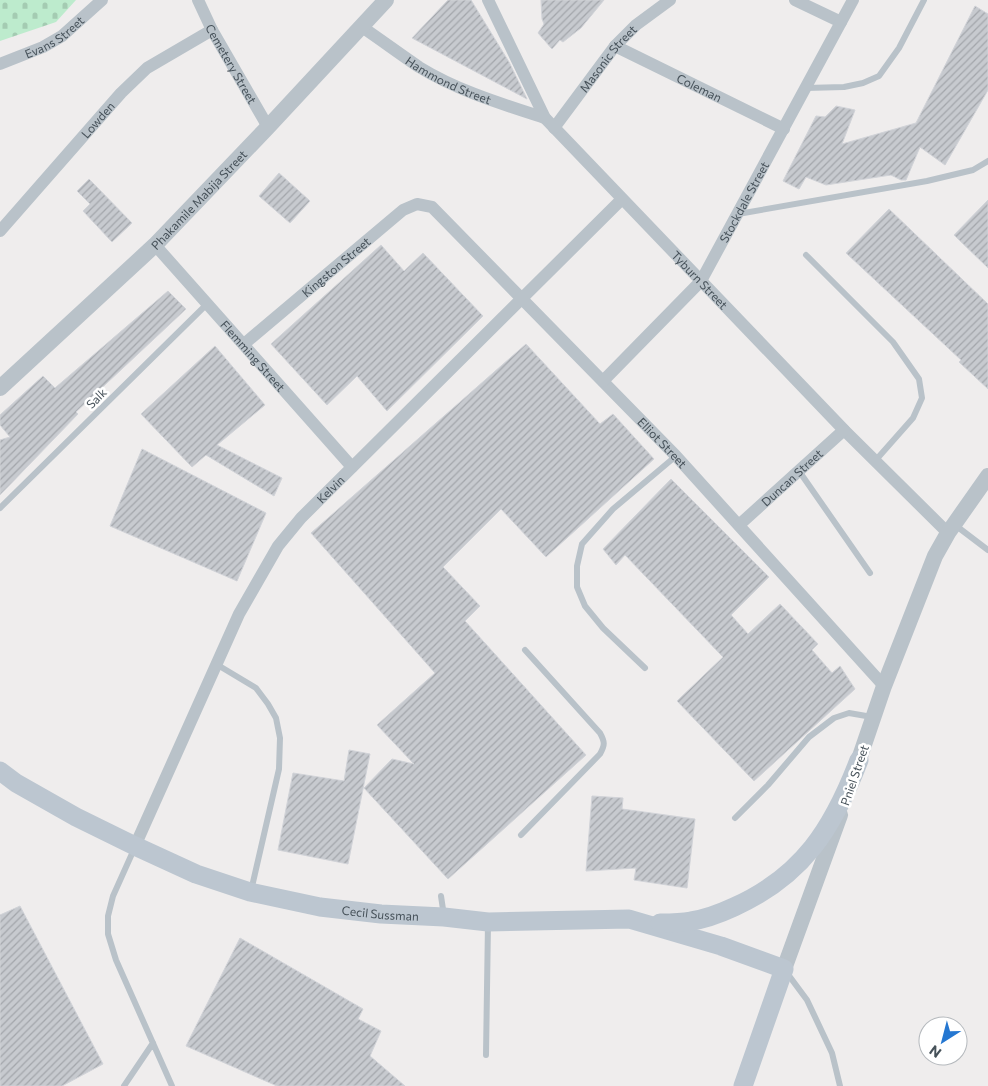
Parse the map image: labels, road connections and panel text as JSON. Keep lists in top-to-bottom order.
{
  "streets": {
    "main road": ["Pniel Street", "Cecil Sussman"],
    "street": [
      "Evans Street",
      "Masonic Street",
      "Cemetery Street",
      "Hammond Street",
      "Coleman",
      "Lowden",
      "Phakamile Mabija Street",
      "Stockdale Street",
      "Kingston Street",
      "Tyburn Street",
      "Flemming Street",
      "Elliot Street",
      "Duncan Street",
      "Kelvin"
    ],
    "lane": ["Salk"]
  },
  "crossings": [
    ["Masonic Street", "Coleman"],
    ["Masonic Street", "Tyburn Street"],
    ["Cemetery Street", "Lowden"],
    ["Cemetery Street", "Phakamile Mabija Street"],
    ["Hammond Street", "Phakamile Mabija Street"],
    ["Hammond Street", "Tyburn Street"],
    ["Coleman", "Stockdale Street"],
    ["Phakamile Mabija Street", "Flemming Street"],
    ["Stockdale Street", "Tyburn Street"],
    ["Stockdale Street", "Elliot Street"],
    ["Kingston Street", "Flemming Street"],
    ["Kingston Street", "Elliot Street"],
    ["Tyburn Street", "Duncan Street"],
    ["Tyburn Street", "Kelvin"],
    ["Tyburn Street", "Pniel Street"],
    ["Flemming Street", "Salk"],
    ["Flemming Street", "Kelvin"],
    ["Elliot Street", "Duncan Street"],
    ["Elliot Street", "Kelvin"],
    ["Elliot Street", "Pniel Street"],
    ["Kelvin", "Cecil Sussman"],
    ["Pniel Street", "Cecil Sussman"]
  ],
  "north": "bottom left"
}
